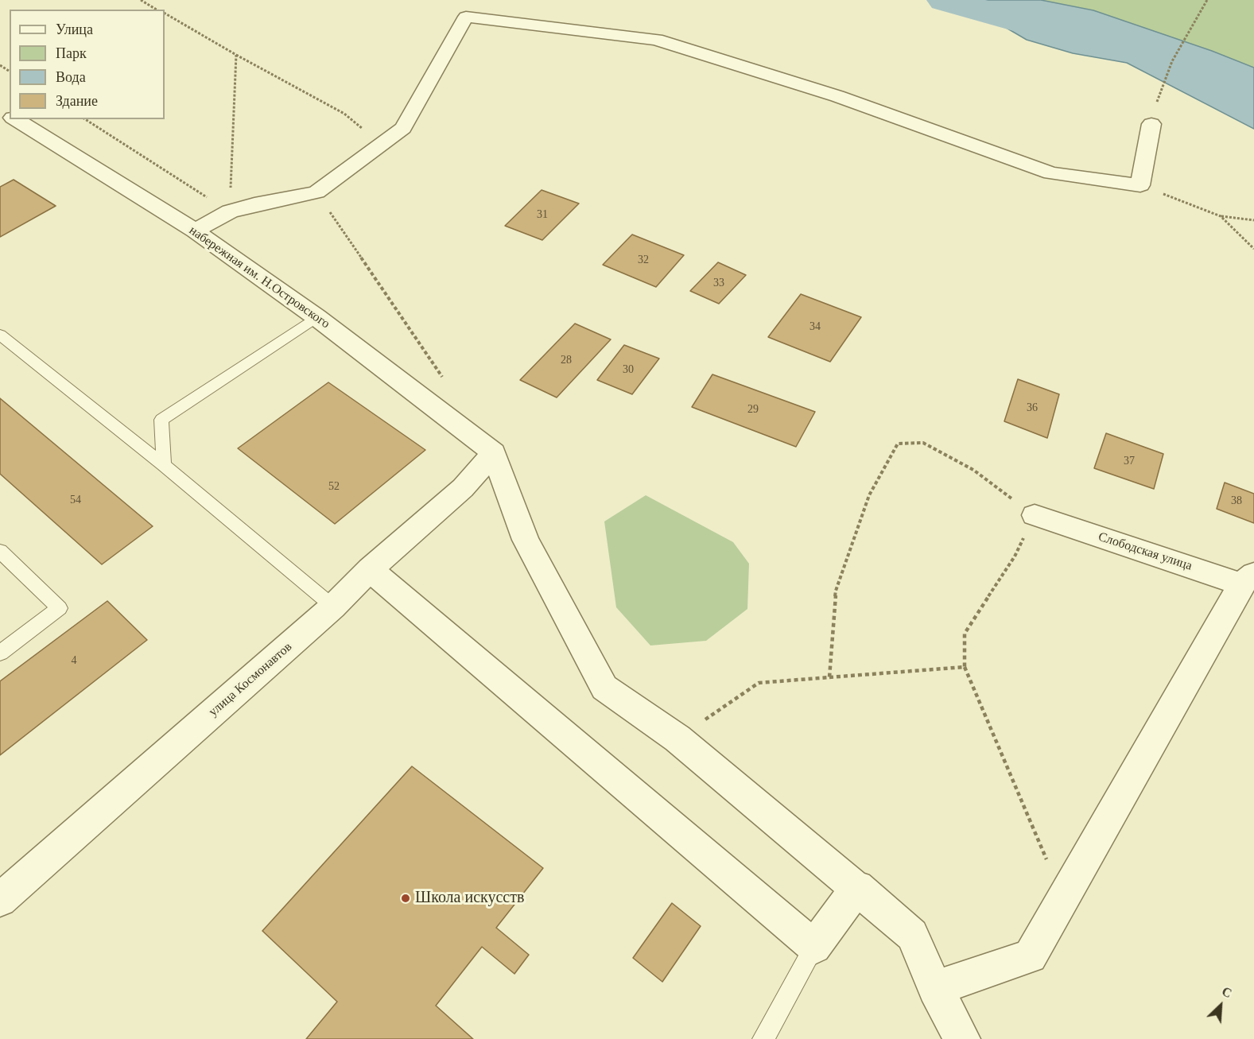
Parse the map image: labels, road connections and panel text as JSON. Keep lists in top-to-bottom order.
{
  "streets": {
    "street": ["набережная им. Н.Островского", "Слободская улица", "улица Космонавтов"]
  },
  "crossings": [
    ["набережная им. Н.Островского", "улица Космонавтов"]
  ],
  "places": ["Школа искусcтв"],
  "house_numbers": [
    "31",
    "32",
    "33",
    "34",
    "28",
    "30",
    "36",
    "29",
    "37",
    "52",
    "54",
    "38",
    "4"
  ],
  "legend": [
    "Улица",
    "Парк",
    "Вода",
    "Здание"
  ],
  "north": "top right"
}
